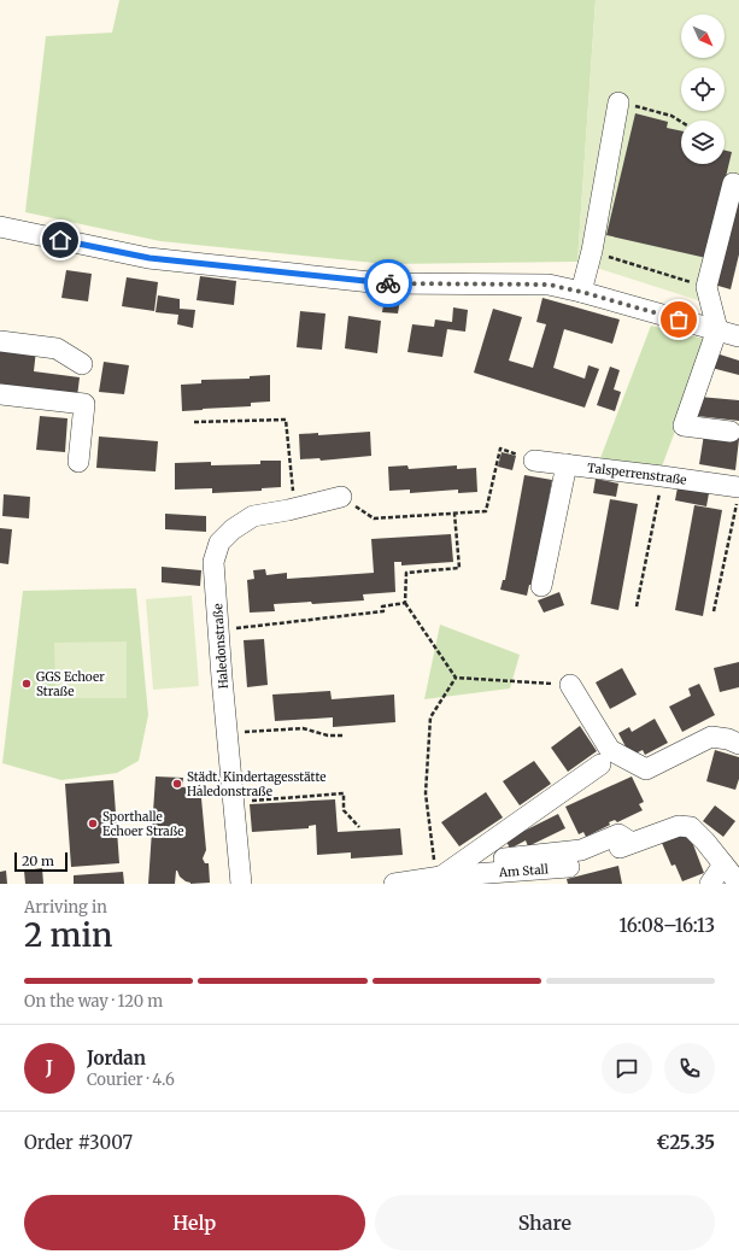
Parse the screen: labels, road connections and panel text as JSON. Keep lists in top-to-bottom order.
{
  "streets": {
    "street": ["Talsperrenstraße", "Haledonstraße", "Am Stall"]
  },
  "places": ["GGS Echoer Straße", "Städt. Kindertagesstätte Haledonstraße", "Sporthalle Echoer Straße"],
  "scale_bar": "20 m",
  "north": "bottom right",
  "page": {
    "scale": "20 m",
    "heading": ["2 min", "Arriving in", "16:08–16:13"],
    "panel": [
      "Jordan",
      "Courier · 4.6",
      "Order #3007",
      "€25.35"
    ],
    "bar": "On the way · 120 m",
    "round": "J",
    "buttons": ["Help", "Share"]
  }
}
